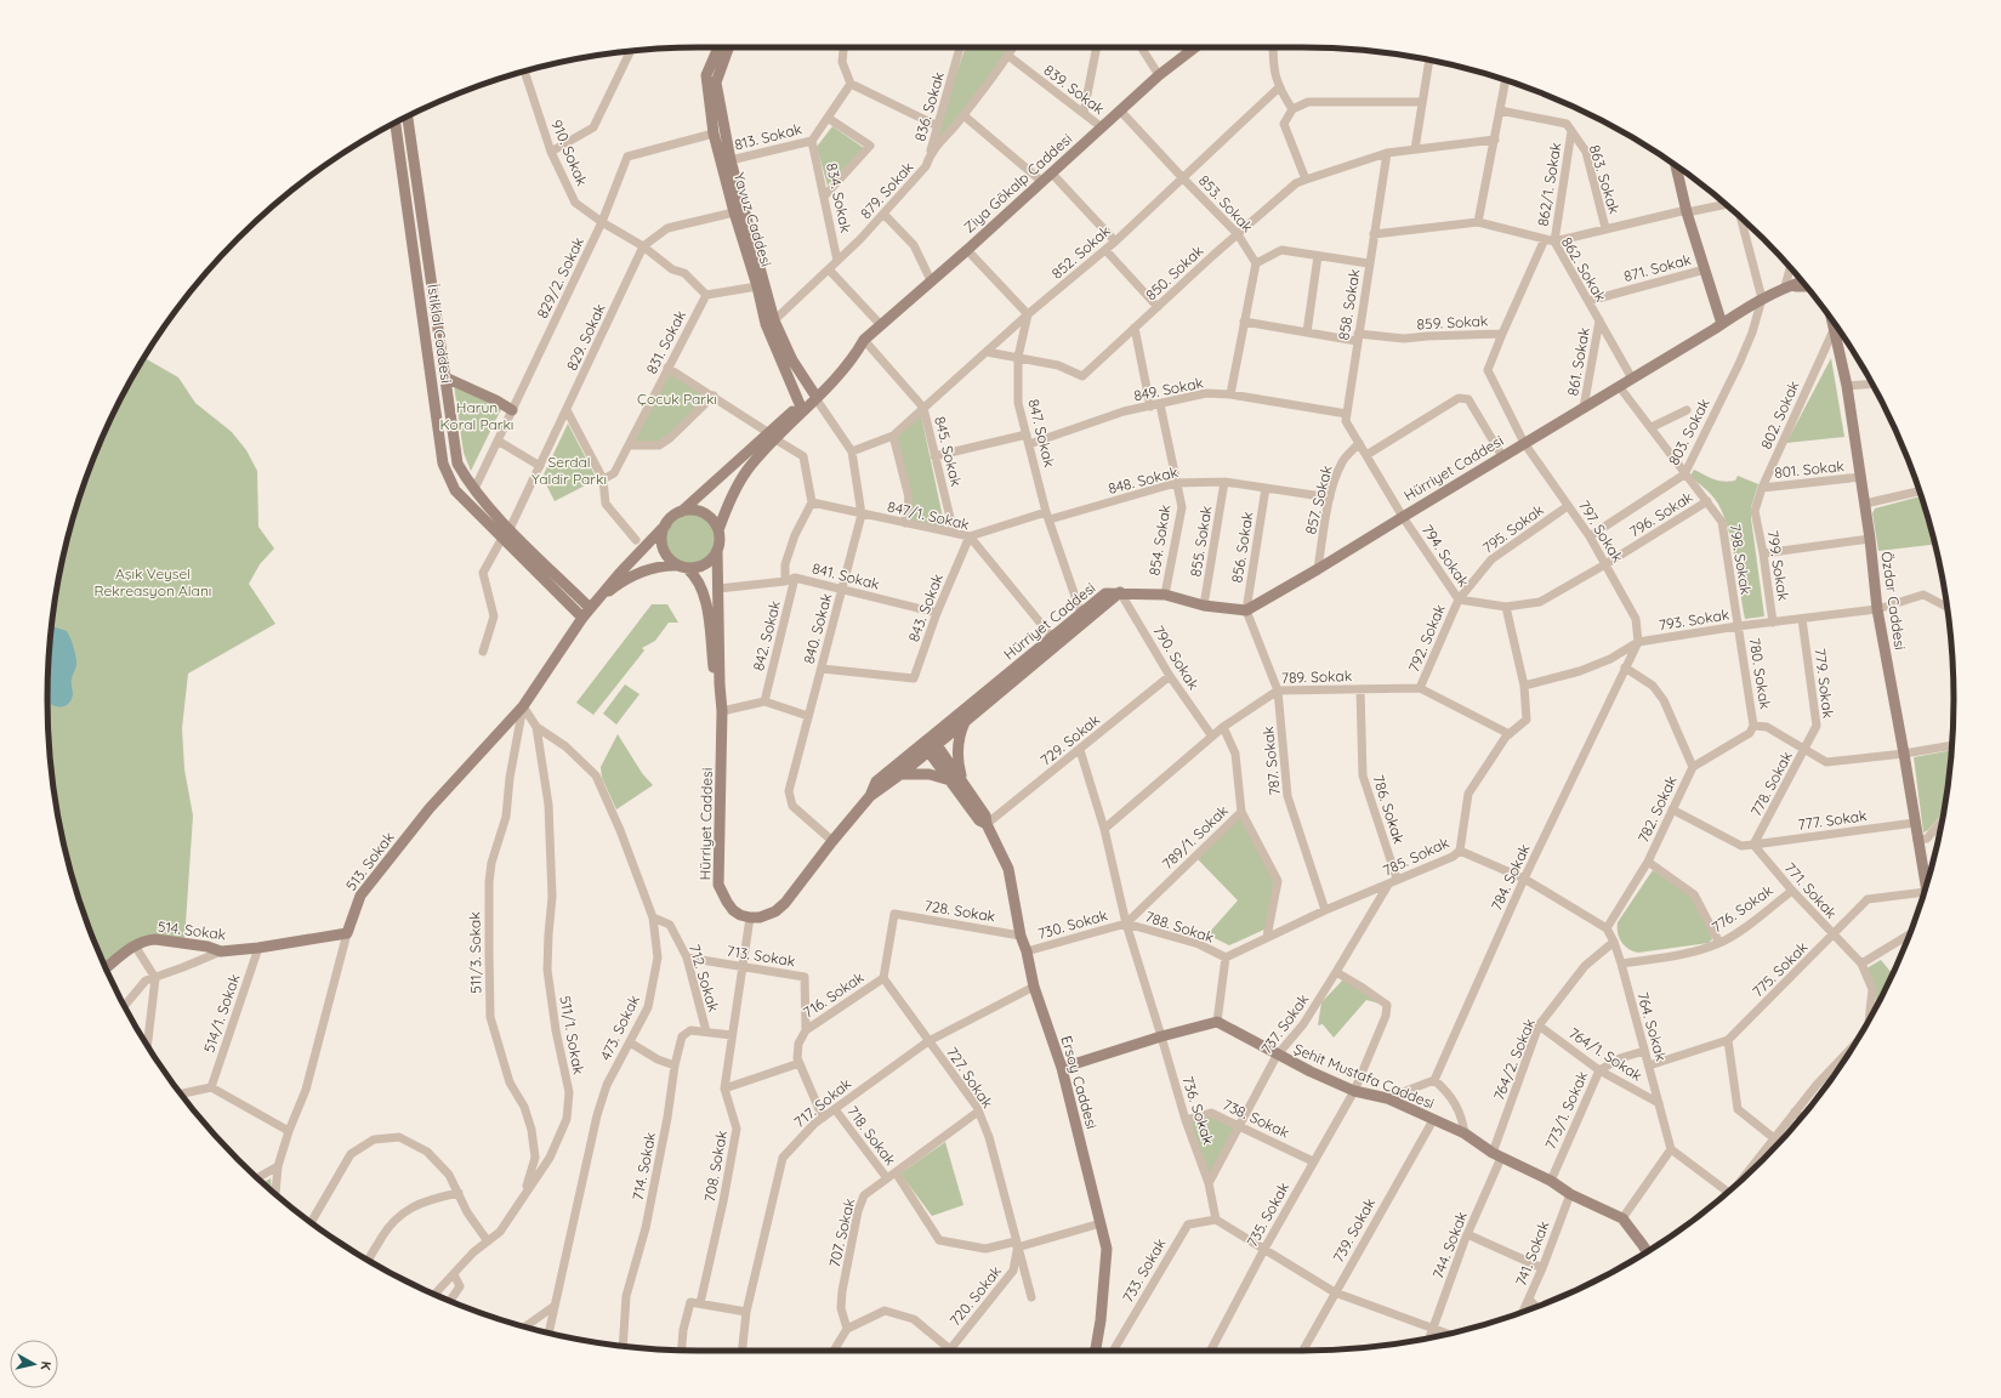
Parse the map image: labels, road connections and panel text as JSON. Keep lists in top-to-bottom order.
{
  "streets": {
    "main road": [
      "Ziya Gökalp Caddesi",
      "Yavuz Caddesi",
      "İstiklal Caddesi",
      "Hürriyet Caddesi",
      "Özdar Caddesi",
      "513. Sokak",
      "514. Sokak",
      "Şehit Mustafa Caddesi",
      "Ersoy Caddesi"
    ],
    "street": [
      "839. Sokak",
      "836. Sokak",
      "813. Sokak",
      "910. Sokak",
      "863. Sokak",
      "862/1. Sokak",
      "879. Sokak",
      "834. Sokak",
      "853. Sokak",
      "852. Sokak",
      "871. Sokak",
      "862. Sokak",
      "850. Sokak",
      "829/2. Sokak",
      "858. Sokak",
      "859. Sokak",
      "829. Sokak",
      "831. Sokak",
      "861. Sokak",
      "849. Sokak",
      "802. Sokak",
      "803. Sokak",
      "847. Sokak",
      "845. Sokak",
      "801. Sokak",
      "848. Sokak",
      "857. Sokak",
      "796. Sokak",
      "847/1. Sokak",
      "795. Sokak",
      "797. Sokak",
      "854. Sokak",
      "855. Sokak",
      "856. Sokak",
      "794. Sokak",
      "798. Sokak",
      "799. Sokak",
      "841. Sokak",
      "843. Sokak",
      "793. Sokak",
      "840. Sokak",
      "842. Sokak",
      "792. Sokak",
      "790. Sokak",
      "780. Sokak",
      "789. Sokak",
      "779. Sokak",
      "729. Sokak",
      "787. Sokak",
      "778. Sokak",
      "786. Sokak",
      "782. Sokak",
      "777. Sokak",
      "789/1. Sokak",
      "785. Sokak",
      "784. Sokak",
      "771. Sokak",
      "776. Sokak",
      "728. Sokak",
      "730. Sokak",
      "788. Sokak",
      "511/3. Sokak",
      "713. Sokak",
      "775. Sokak",
      "712. Sokak",
      "716. Sokak",
      "514/1. Sokak",
      "737. Sokak",
      "764. Sokak",
      "473. Sokak",
      "511/1. Sokak",
      "764/1. Sokak",
      "764/2. Sokak",
      "727. Sokak",
      "717. Sokak",
      "736. Sokak",
      "773/1. Sokak",
      "738. Sokak",
      "718. Sokak",
      "714. Sokak",
      "708. Sokak",
      "735. Sokak",
      "739. Sokak",
      "707. Sokak",
      "744. Sokak",
      "741. Sokak",
      "733. Sokak",
      "720. Sokak"
    ]
  },
  "crossings": [
    ["839. Sokak", "Ziya Gökalp Caddesi"],
    ["839. Sokak", "879. Sokak"],
    ["836. Sokak", "879. Sokak"],
    ["813. Sokak", "834. Sokak"],
    ["813. Sokak", "Yavuz Caddesi"],
    ["910. Sokak", "829/2. Sokak"],
    ["910. Sokak", "829. Sokak"],
    ["910. Sokak", "831. Sokak"],
    ["863. Sokak", "862/1. Sokak"],
    ["Ziya Gökalp Caddesi", "853. Sokak"],
    ["Ziya Gökalp Caddesi", "Yavuz Caddesi"],
    ["Ziya Gökalp Caddesi", "845. Sokak"],
    ["Ziya Gökalp Caddesi", "840. Sokak"],
    ["862/1. Sokak", "862. Sokak"],
    ["879. Sokak", "834. Sokak"],
    ["879. Sokak", "Yavuz Caddesi"],
    ["853. Sokak", "852. Sokak"],
    ["853. Sokak", "850. Sokak"],
    ["Yavuz Caddesi", "829/2. Sokak"],
    ["Yavuz Caddesi", "829. Sokak"],
    ["Yavuz Caddesi", "840. Sokak"],
    ["852. Sokak", "850. Sokak"],
    ["852. Sokak", "847. Sokak"],
    ["852. Sokak", "845. Sokak"],
    ["852. Sokak", "840. Sokak"],
    ["871. Sokak", "862. Sokak"],
    ["862. Sokak", "858. Sokak"],
    ["862. Sokak", "859. Sokak"],
    ["862. Sokak", "861. Sokak"],
    ["862. Sokak", "Hürriyet Caddesi"],
    ["850. Sokak", "847. Sokak"],
    ["829/2. Sokak", "İstiklal Caddesi"],
    ["858. Sokak", "859. Sokak"],
    ["858. Sokak", "849. Sokak"],
    ["858. Sokak", "857. Sokak"],
    ["859. Sokak", "797. Sokak"],
    ["İstiklal Caddesi", "829. Sokak"],
    ["İstiklal Caddesi", "513. Sokak"],
    ["861. Sokak", "Hürriyet Caddesi"],
    ["849. Sokak", "847. Sokak"],
    ["849. Sokak", "854. Sokak"],
    ["802. Sokak", "801. Sokak"],
    ["802. Sokak", "799. Sokak"],
    ["802. Sokak", "Özdar Caddesi"],
    ["803. Sokak", "Hürriyet Caddesi"],
    ["803. Sokak", "797. Sokak"],
    ["803. Sokak", "798. Sokak"],
    ["847. Sokak", "Hürriyet Caddesi"],
    ["847. Sokak", "848. Sokak"],
    ["845. Sokak", "847/1. Sokak"],
    ["Hürriyet Caddesi", "857. Sokak"],
    ["Hürriyet Caddesi", "847/1. Sokak"],
    ["Hürriyet Caddesi", "797. Sokak"],
    ["Hürriyet Caddesi", "854. Sokak"],
    ["Hürriyet Caddesi", "855. Sokak"],
    ["Hürriyet Caddesi", "856. Sokak"],
    ["Hürriyet Caddesi", "794. Sokak"],
    ["Hürriyet Caddesi", "798. Sokak"],
    ["Hürriyet Caddesi", "840. Sokak"],
    ["Hürriyet Caddesi", "790. Sokak"],
    ["Hürriyet Caddesi", "787. Sokak"],
    ["Hürriyet Caddesi", "Ersoy Caddesi"],
    ["Hürriyet Caddesi", "708. Sokak"],
    ["801. Sokak", "Özdar Caddesi"],
    ["848. Sokak", "857. Sokak"],
    ["848. Sokak", "854. Sokak"],
    ["848. Sokak", "855. Sokak"],
    ["848. Sokak", "856. Sokak"],
    ["796. Sokak", "797. Sokak"],
    ["796. Sokak", "794. Sokak"],
    ["796. Sokak", "798. Sokak"],
    ["847/1. Sokak", "843. Sokak"],
    ["847/1. Sokak", "840. Sokak"],
    ["847/1. Sokak", "842. Sokak"],
    ["795. Sokak", "797. Sokak"],
    ["795. Sokak", "794. Sokak"],
    ["795. Sokak", "792. Sokak"],
    ["797. Sokak", "794. Sokak"],
    ["797. Sokak", "793. Sokak"],
    ["797. Sokak", "784. Sokak"],
    ["856. Sokak", "787. Sokak"],
    ["794. Sokak", "792. Sokak"],
    ["794. Sokak", "785. Sokak"],
    ["798. Sokak", "793. Sokak"],
    ["798. Sokak", "780. Sokak"],
    ["799. Sokak", "793. Sokak"],
    ["841. Sokak", "843. Sokak"],
    ["841. Sokak", "840. Sokak"],
    ["841. Sokak", "842. Sokak"],
    ["Özdar Caddesi", "793. Sokak"],
    ["Özdar Caddesi", "778. Sokak"],
    ["Özdar Caddesi", "777. Sokak"],
    ["843. Sokak", "840. Sokak"],
    ["793. Sokak", "780. Sokak"],
    ["793. Sokak", "779. Sokak"],
    ["793. Sokak", "785. Sokak"],
    ["793. Sokak", "784. Sokak"],
    ["792. Sokak", "789. Sokak"],
    ["790. Sokak", "789. Sokak"],
    ["790. Sokak", "729. Sokak"],
    ["780. Sokak", "779. Sokak"],
    ["780. Sokak", "778. Sokak"],
    ["780. Sokak", "782. Sokak"],
    ["789. Sokak", "787. Sokak"],
    ["789. Sokak", "786. Sokak"],
    ["789. Sokak", "789/1. Sokak"],
    ["789. Sokak", "785. Sokak"],
    ["789. Sokak", "736. Sokak"],
    ["779. Sokak", "778. Sokak"],
    ["729. Sokak", "Ersoy Caddesi"],
    ["729. Sokak", "736. Sokak"],
    ["787. Sokak", "785. Sokak"],
    ["778. Sokak", "777. Sokak"],
    ["778. Sokak", "771. Sokak"],
    ["786. Sokak", "785. Sokak"],
    ["782. Sokak", "764. Sokak"],
    ["777. Sokak", "771. Sokak"],
    ["789/1. Sokak", "730. Sokak"],
    ["789/1. Sokak", "788. Sokak"],
    ["789/1. Sokak", "736. Sokak"],
    ["785. Sokak", "788. Sokak"],
    ["785. Sokak", "737. Sokak"],
    ["513. Sokak", "514. Sokak"],
    ["513. Sokak", "511/3. Sokak"],
    ["513. Sokak", "473. Sokak"],
    ["784. Sokak", "Şehit Mustafa Caddesi"],
    ["771. Sokak", "776. Sokak"],
    ["771. Sokak", "775. Sokak"],
    ["776. Sokak", "764. Sokak"],
    ["728. Sokak", "716. Sokak"],
    ["728. Sokak", "727. Sokak"],
    ["728. Sokak", "Ersoy Caddesi"],
    ["730. Sokak", "788. Sokak"],
    ["730. Sokak", "Ersoy Caddesi"],
    ["730. Sokak", "736. Sokak"],
    ["788. Sokak", "736. Sokak"],
    ["514. Sokak", "514/1. Sokak"],
    ["511/3. Sokak", "473. Sokak"],
    ["511/3. Sokak", "511/1. Sokak"],
    ["713. Sokak", "712. Sokak"],
    ["713. Sokak", "716. Sokak"],
    ["713. Sokak", "708. Sokak"],
    ["775. Sokak", "764. Sokak"],
    ["712. Sokak", "473. Sokak"],
    ["712. Sokak", "714. Sokak"],
    ["716. Sokak", "727. Sokak"],
    ["716. Sokak", "717. Sokak"],
    ["737. Sokak", "Şehit Mustafa Caddesi"],
    ["737. Sokak", "736. Sokak"],
    ["737. Sokak", "738. Sokak"],
    ["737. Sokak", "735. Sokak"],
    ["764. Sokak", "764/1. Sokak"],
    ["764. Sokak", "764/2. Sokak"],
    ["764. Sokak", "773/1. Sokak"],
    ["473. Sokak", "511/1. Sokak"],
    ["764/1. Sokak", "764/2. Sokak"],
    ["764/1. Sokak", "773/1. Sokak"],
    ["764/2. Sokak", "Şehit Mustafa Caddesi"],
    ["764/2. Sokak", "744. Sokak"],
    ["Şehit Mustafa Caddesi", "773/1. Sokak"],
    ["Şehit Mustafa Caddesi", "735. Sokak"],
    ["Şehit Mustafa Caddesi", "739. Sokak"],
    ["Şehit Mustafa Caddesi", "744. Sokak"],
    ["Şehit Mustafa Caddesi", "741. Sokak"],
    ["727. Sokak", "717. Sokak"],
    ["727. Sokak", "707. Sokak"],
    ["727. Sokak", "720. Sokak"],
    ["Ersoy Caddesi", "717. Sokak"],
    ["717. Sokak", "718. Sokak"],
    ["736. Sokak", "738. Sokak"],
    ["736. Sokak", "733. Sokak"],
    ["738. Sokak", "735. Sokak"],
    ["718. Sokak", "707. Sokak"],
    ["714. Sokak", "708. Sokak"]
  ],
  "parks": [
    "Çocuk Parkı",
    "Harun Koral Parkı",
    "Serdal Yaldir Parkı",
    "Aşık Veysel Rekreasyon Alanı"
  ],
  "north": "right"
}
